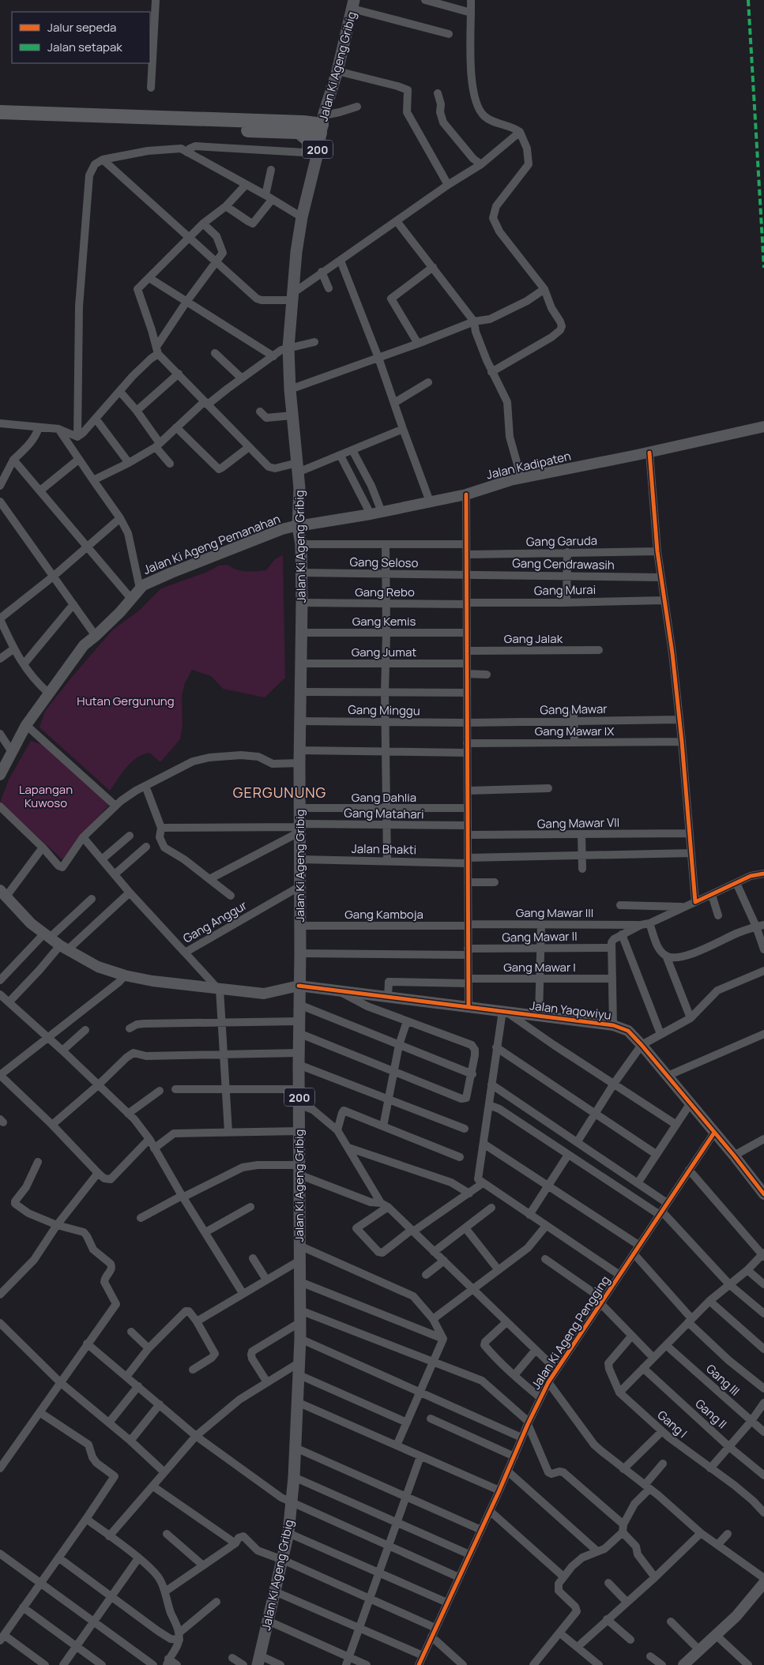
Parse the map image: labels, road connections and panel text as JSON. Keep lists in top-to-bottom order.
{
  "streets": {
    "main road": ["Jalan Ki Ageng Gribig", "200"],
    "street": [
      "Jalan Kadipaten",
      "Gang Garuda",
      "Jalan Ki Ageng Pemanahan",
      "Gang Seloso",
      "Gang Cendrawasih",
      "Gang Murai",
      "Gang Rebo",
      "Gang Kemis",
      "Gang Jalak",
      "Gang Jumat",
      "Gang Mawar",
      "Gang Minggu",
      "Gang Mawar IX",
      "Gang Dahlia",
      "Gang Matahari",
      "Gang Mawar VII",
      "Jalan Bhakti",
      "Gang Mawar III",
      "Gang Kamboja",
      "Gang Anggur",
      "Gang Mawar II",
      "Gang Mawar I",
      "Jalan Yaqowiyu",
      "Jalan Ki Ageng Pengging",
      "Gang III",
      "Gang II",
      "Gang I"
    ]
  },
  "crossings": [
    ["Jalan Ki Ageng Gribig", "Jalan Kadipaten"],
    ["Jalan Ki Ageng Gribig", "Jalan Ki Ageng Pemanahan"],
    ["Jalan Ki Ageng Gribig", "Gang Seloso"],
    ["Jalan Ki Ageng Gribig", "Gang Rebo"],
    ["Jalan Ki Ageng Gribig", "Gang Kemis"],
    ["Jalan Ki Ageng Gribig", "Gang Jumat"],
    ["Jalan Ki Ageng Gribig", "Gang Minggu"],
    ["Jalan Ki Ageng Gribig", "Gang Dahlia"],
    ["Jalan Ki Ageng Gribig", "Gang Matahari"],
    ["Jalan Ki Ageng Gribig", "Jalan Bhakti"],
    ["Jalan Ki Ageng Gribig", "Gang Kamboja"],
    ["Jalan Ki Ageng Gribig", "Gang Anggur"],
    ["Jalan Ki Ageng Gribig", "Gang Mawar II"],
    ["Jalan Ki Ageng Gribig", "Jalan Yaqowiyu"],
    ["Jalan Kadipaten", "Jalan Ki Ageng Pemanahan"],
    ["Gang Seloso", "Gang Cendrawasih"],
    ["Gang Murai", "Gang Rebo"],
    ["Gang Mawar", "Gang Minggu"],
    ["Gang Mawar III", "Gang Kamboja"],
    ["Gang Anggur", "Jalan Yaqowiyu"],
    ["Gang Mawar I", "Jalan Yaqowiyu"],
    ["Jalan Yaqowiyu", "Jalan Ki Ageng Pengging"]
  ],
  "districts": ["GERGUNUNG"],
  "parks": ["Hutan Gergunung", "Lapangan Kuwoso"],
  "legend": ["Jalur sepeda", "Jalan setapak"]
}
